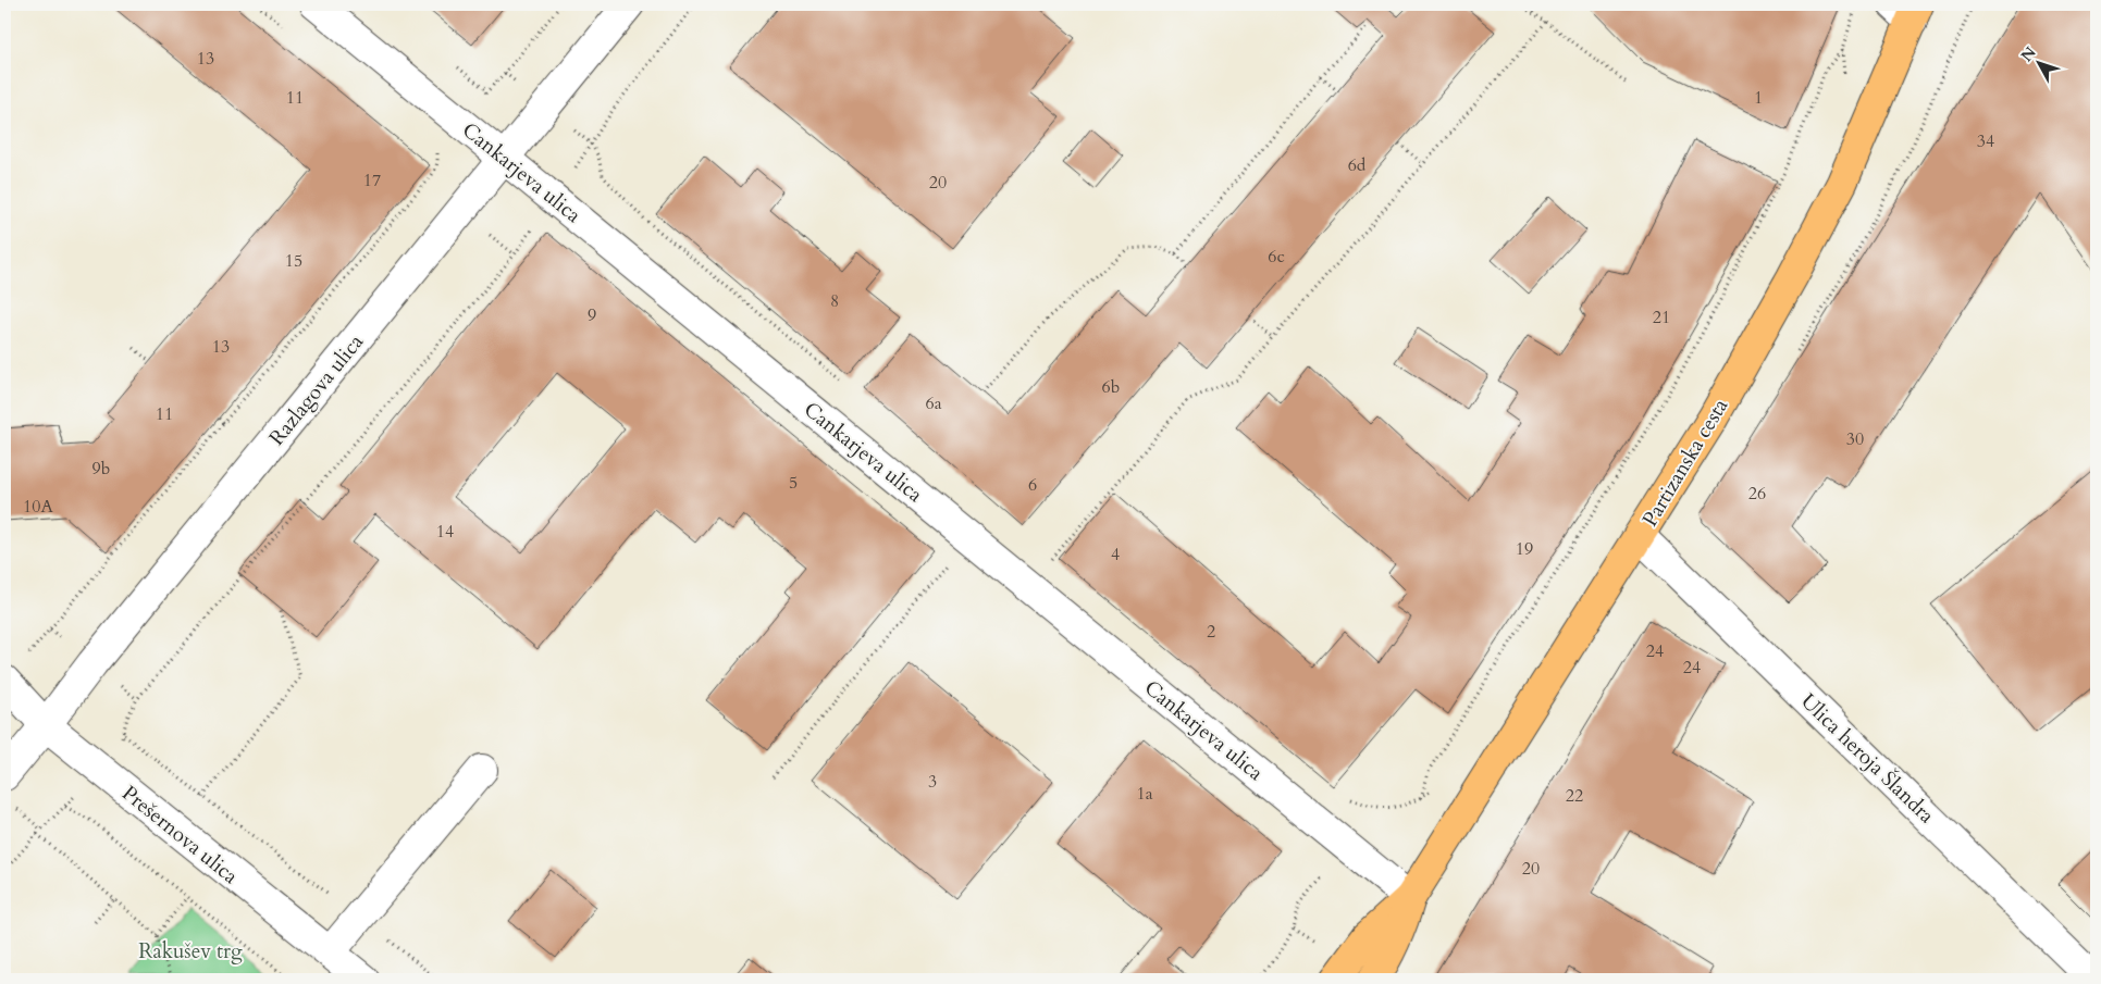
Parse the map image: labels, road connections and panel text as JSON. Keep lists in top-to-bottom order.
{
  "streets": {
    "main road": ["Partizanska cesta"],
    "street": [
      "Cankarjeva ulica",
      "Razlagova ulica",
      "Ulica heroja Šlandra",
      "Prešernova ulica"
    ]
  },
  "crossings": [
    ["Cankarjeva ulica", "Razlagova ulica"],
    ["Cankarjeva ulica", "Partizanska cesta"],
    ["Razlagova ulica", "Prešernova ulica"],
    ["Partizanska cesta", "Ulica heroja Šlandra"]
  ],
  "parks": ["Rakušev trg"],
  "house_numbers": [
    "13",
    "11",
    "1",
    "34",
    "6d",
    "17",
    "20",
    "6c",
    "15",
    "8",
    "9",
    "21",
    "13",
    "6b",
    "6a",
    "11",
    "30",
    "9b",
    "5",
    "6",
    "26",
    "10A",
    "14",
    "19",
    "4",
    "2",
    "24",
    "24",
    "3",
    "1a",
    "22",
    "20"
  ],
  "north": "top left"
}
